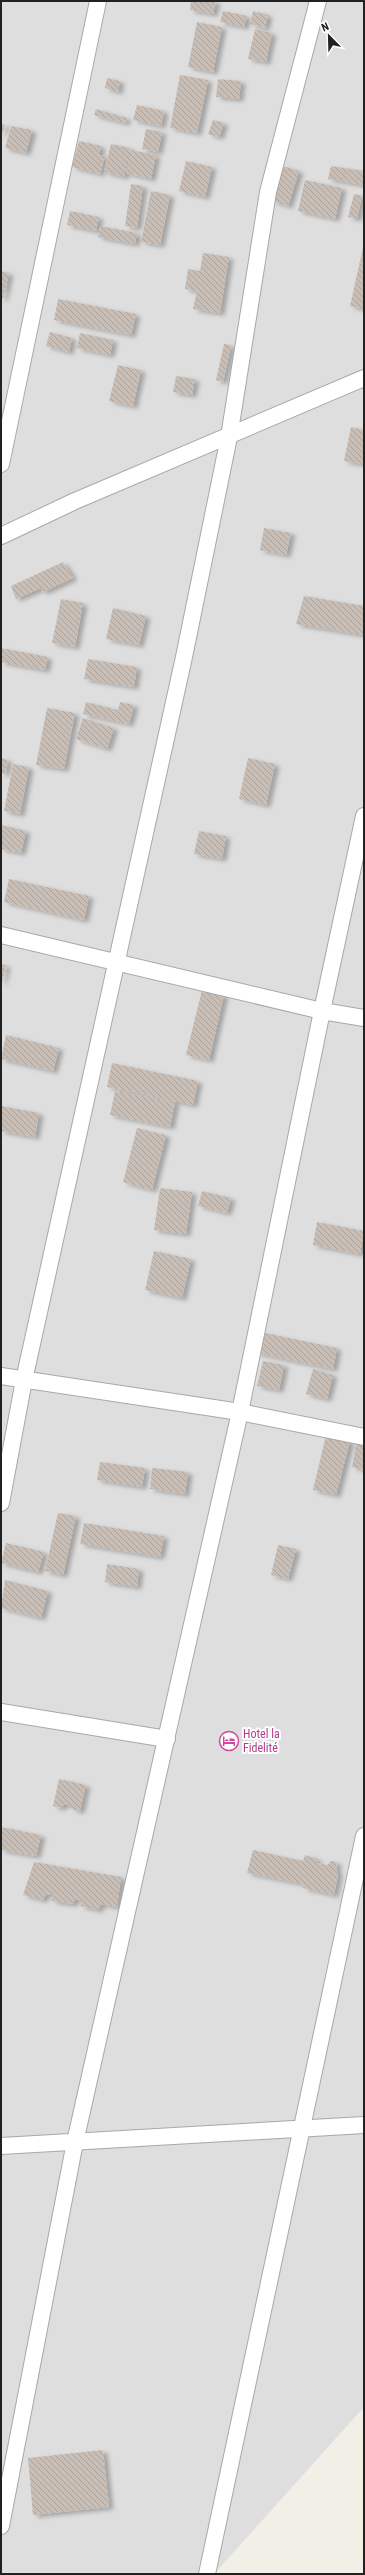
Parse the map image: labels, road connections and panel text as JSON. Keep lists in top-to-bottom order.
{
  "places": {
    "hotel": ["Hotel la Fidelité"]
  },
  "north": "top left"
}
